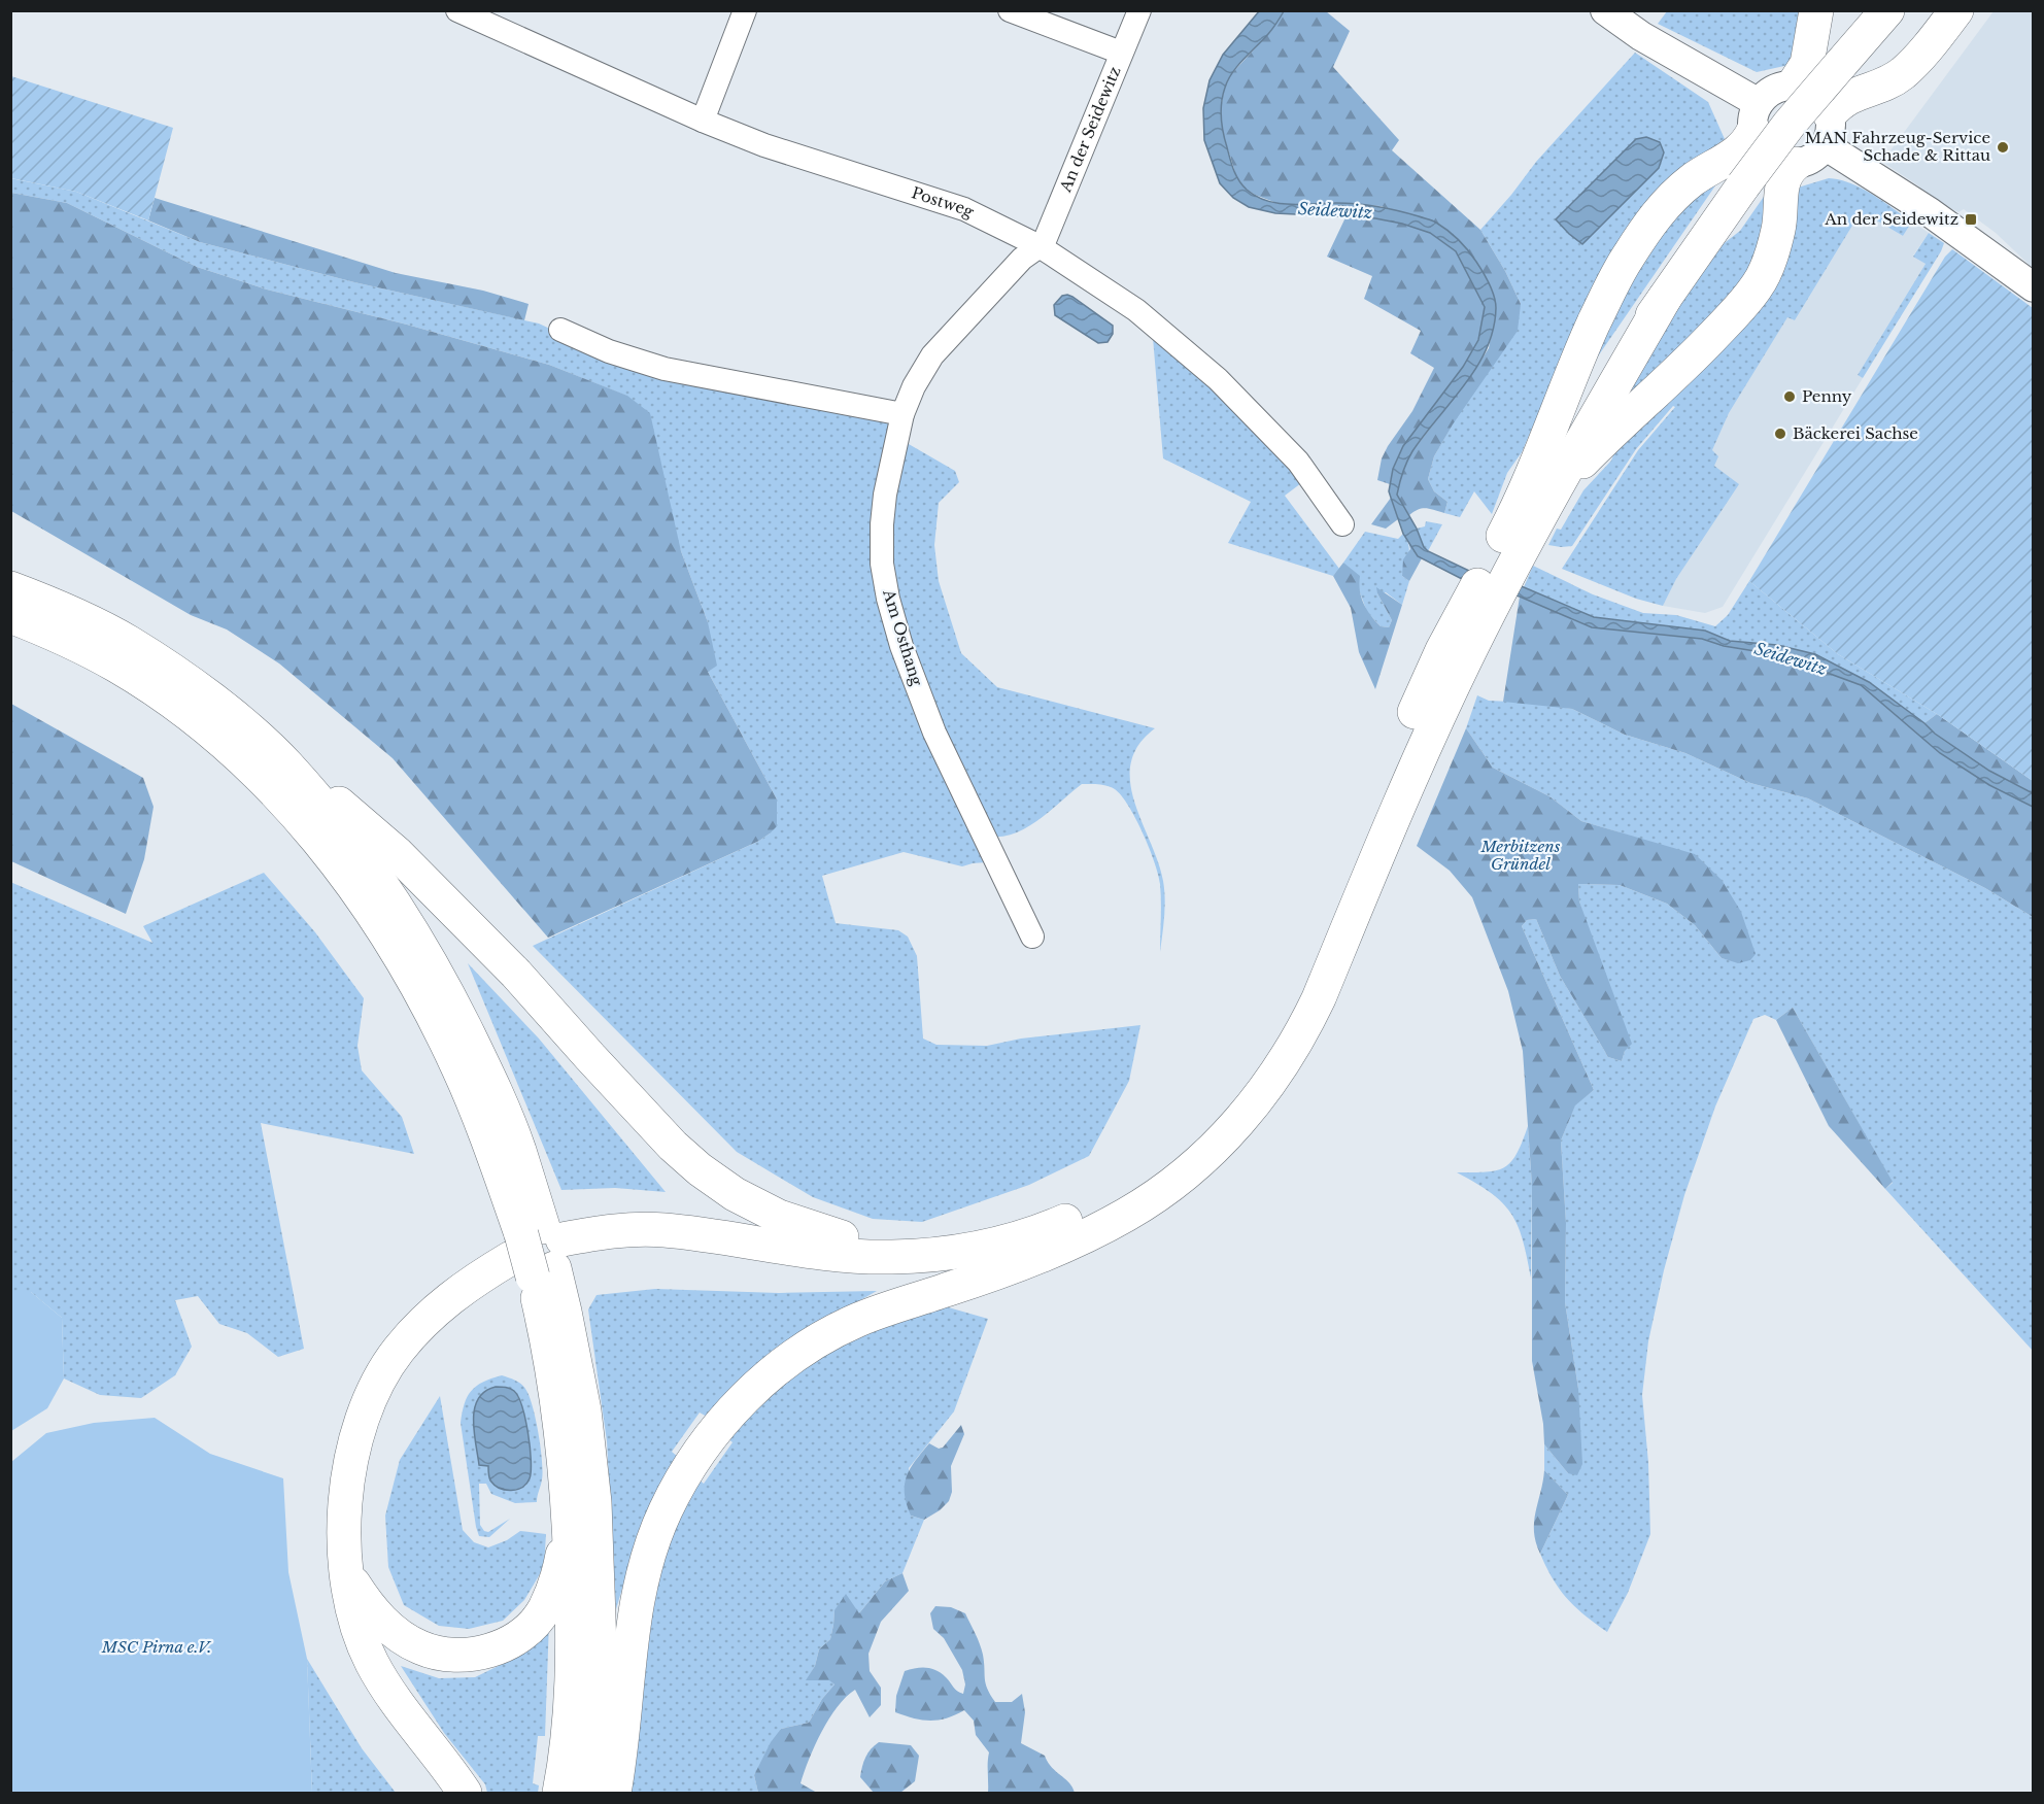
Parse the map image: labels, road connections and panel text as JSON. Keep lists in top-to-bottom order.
{
  "streets": {
    "street": ["An der Seidewitz", "Postweg", "Am Osthang"]
  },
  "crossings": [
    ["An der Seidewitz", "Postweg"],
    ["An der Seidewitz", "Am Osthang"],
    ["Postweg", "Am Osthang"]
  ],
  "water": ["Seidewitz"],
  "parks": ["Merbitzens Gründel", "MSC Pirna e.V."],
  "places": {
    "other": ["MAN Fahrzeug-Service Schade & Rittau", "Penny", "Bäckerei Sachse"],
    "transit": ["An der Seidewitz"]
  }
}
